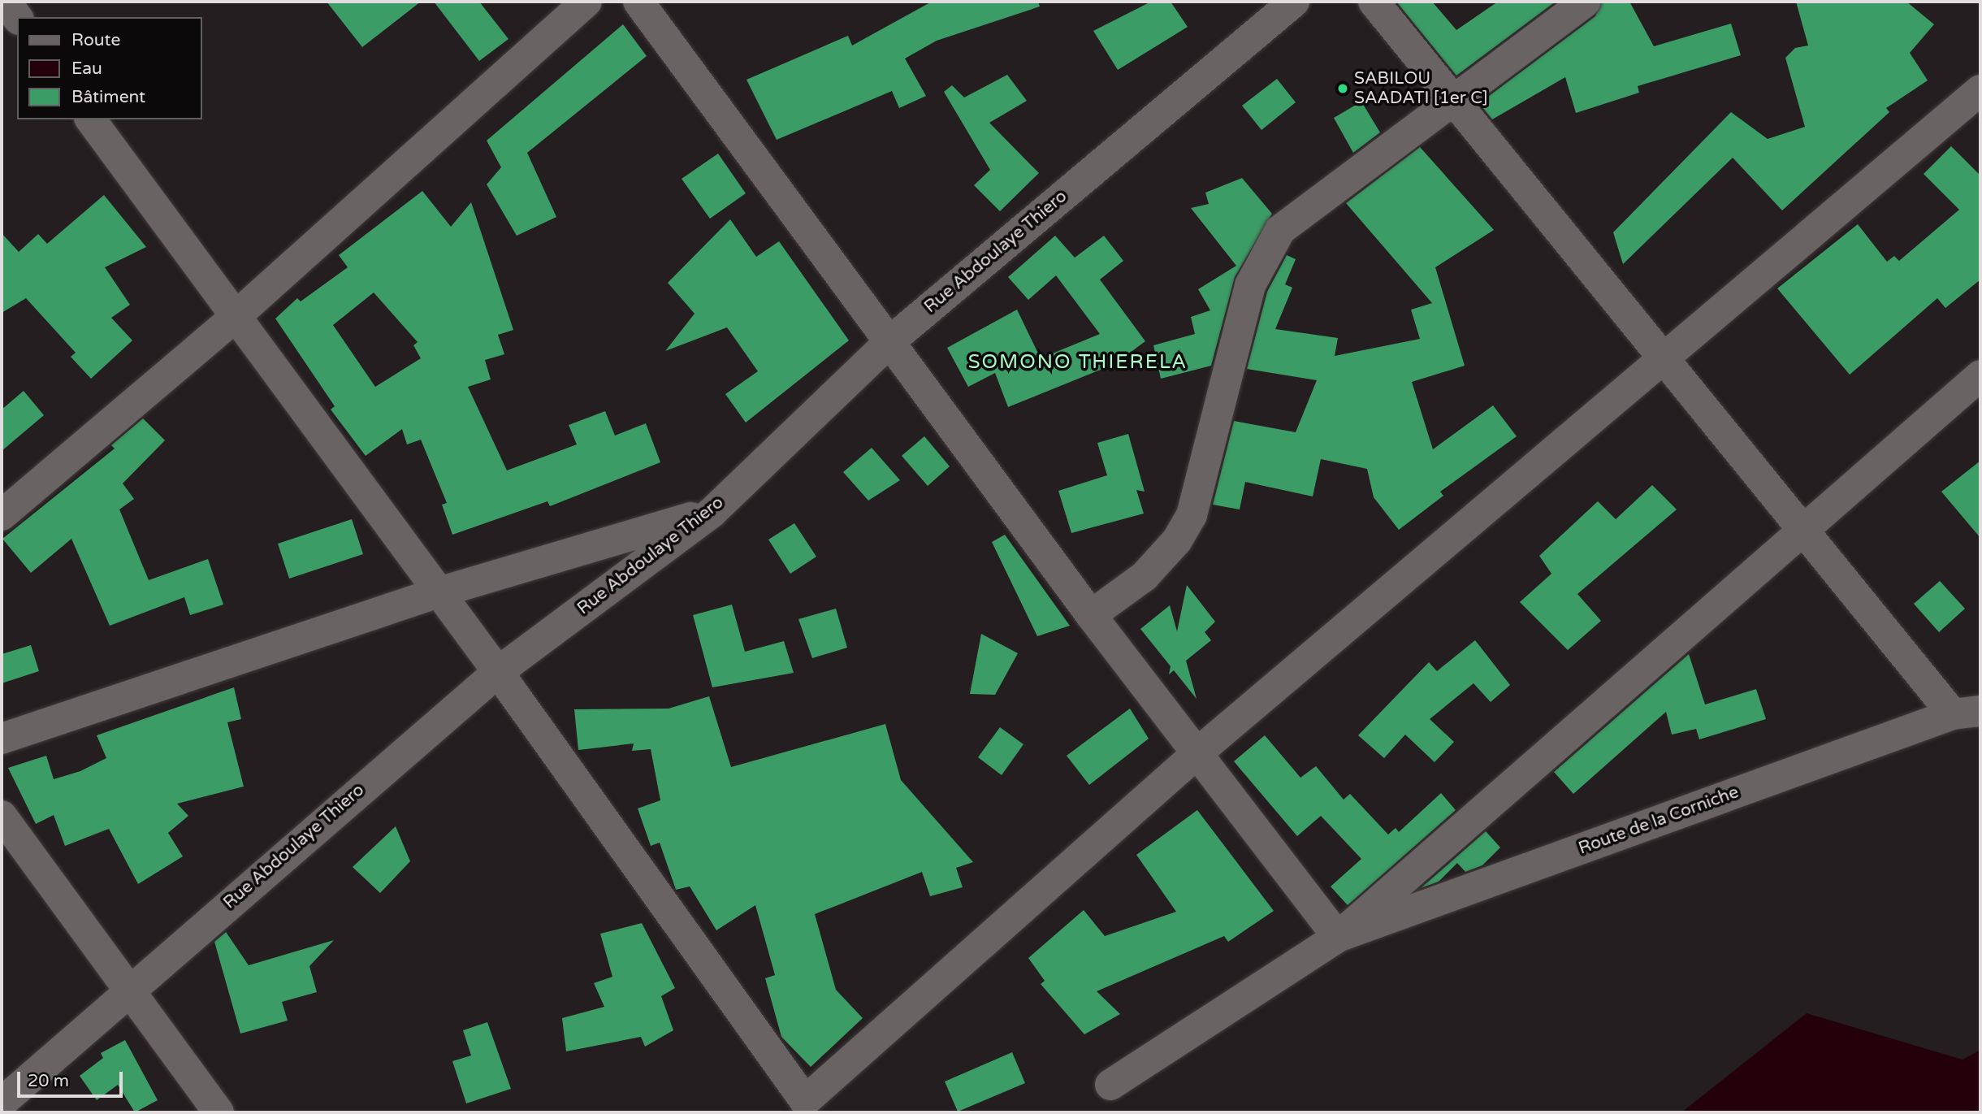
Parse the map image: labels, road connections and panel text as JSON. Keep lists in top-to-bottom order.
{
  "streets": {
    "street": ["Rue Abdoulaye Thiero", "Route de la Corniche"]
  },
  "districts": ["SOMONO THIERELA"],
  "places": ["SABILOU SAADATI [1er C]"],
  "legend": ["Route", "Eau", "Bâtiment"],
  "scale_bar": "20 m"
}
